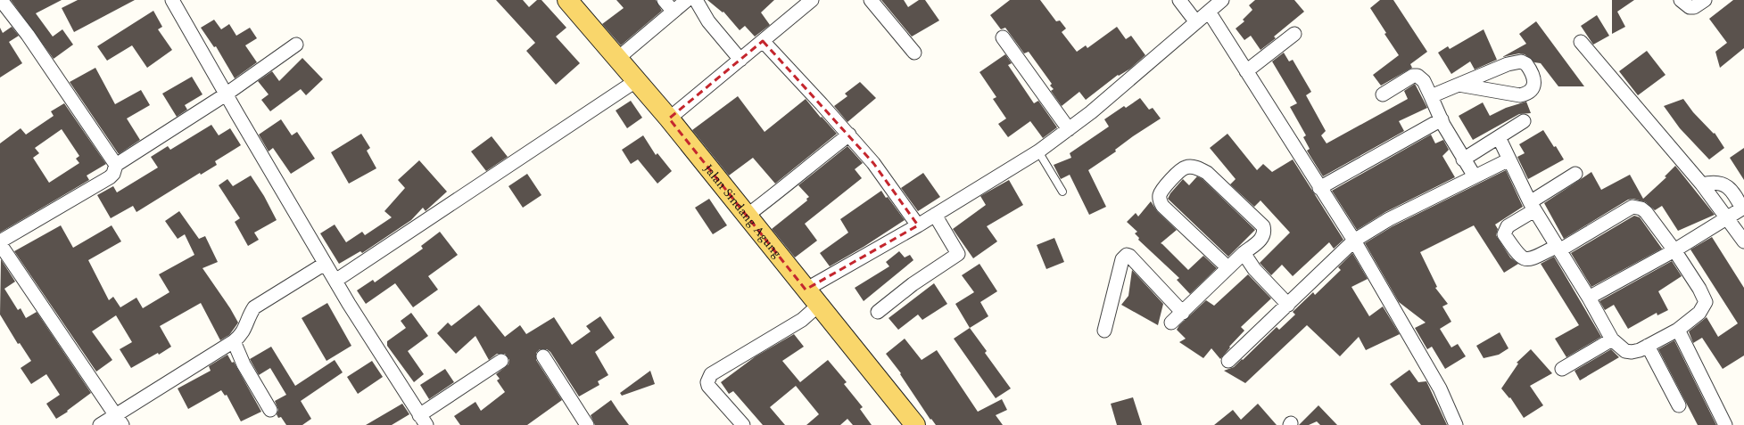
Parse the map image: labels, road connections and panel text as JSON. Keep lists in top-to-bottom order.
{
  "streets": {
    "main road": ["Jalan Sindang Agung"]
  }
}
